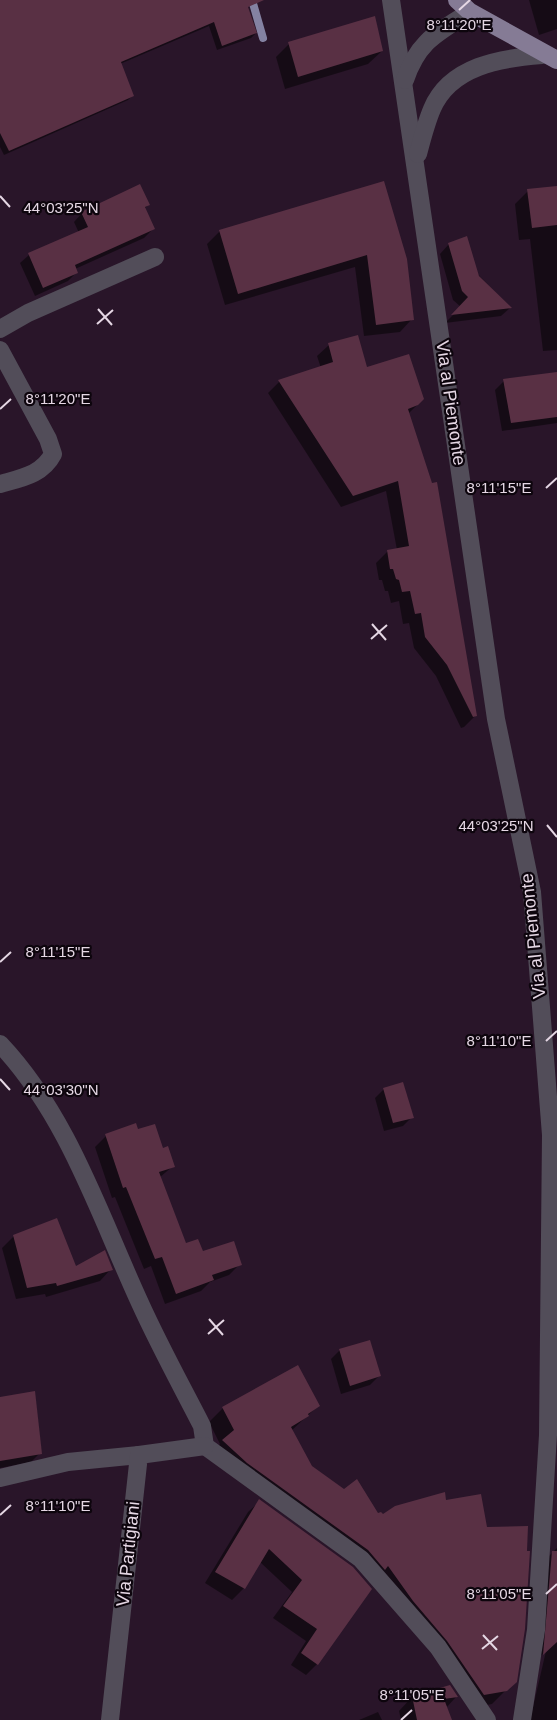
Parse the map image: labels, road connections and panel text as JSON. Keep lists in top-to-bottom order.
{
  "streets": {
    "main road": ["Via al Piemonte"],
    "street": ["Via Partigiani"]
  },
  "coordinates": [
    "8°11'20\"E",
    "44°03'25\"N",
    "8°11'15\"E",
    "8°11'10\"E",
    "44°03'30\"N",
    "8°11'05\"E"
  ]
}
